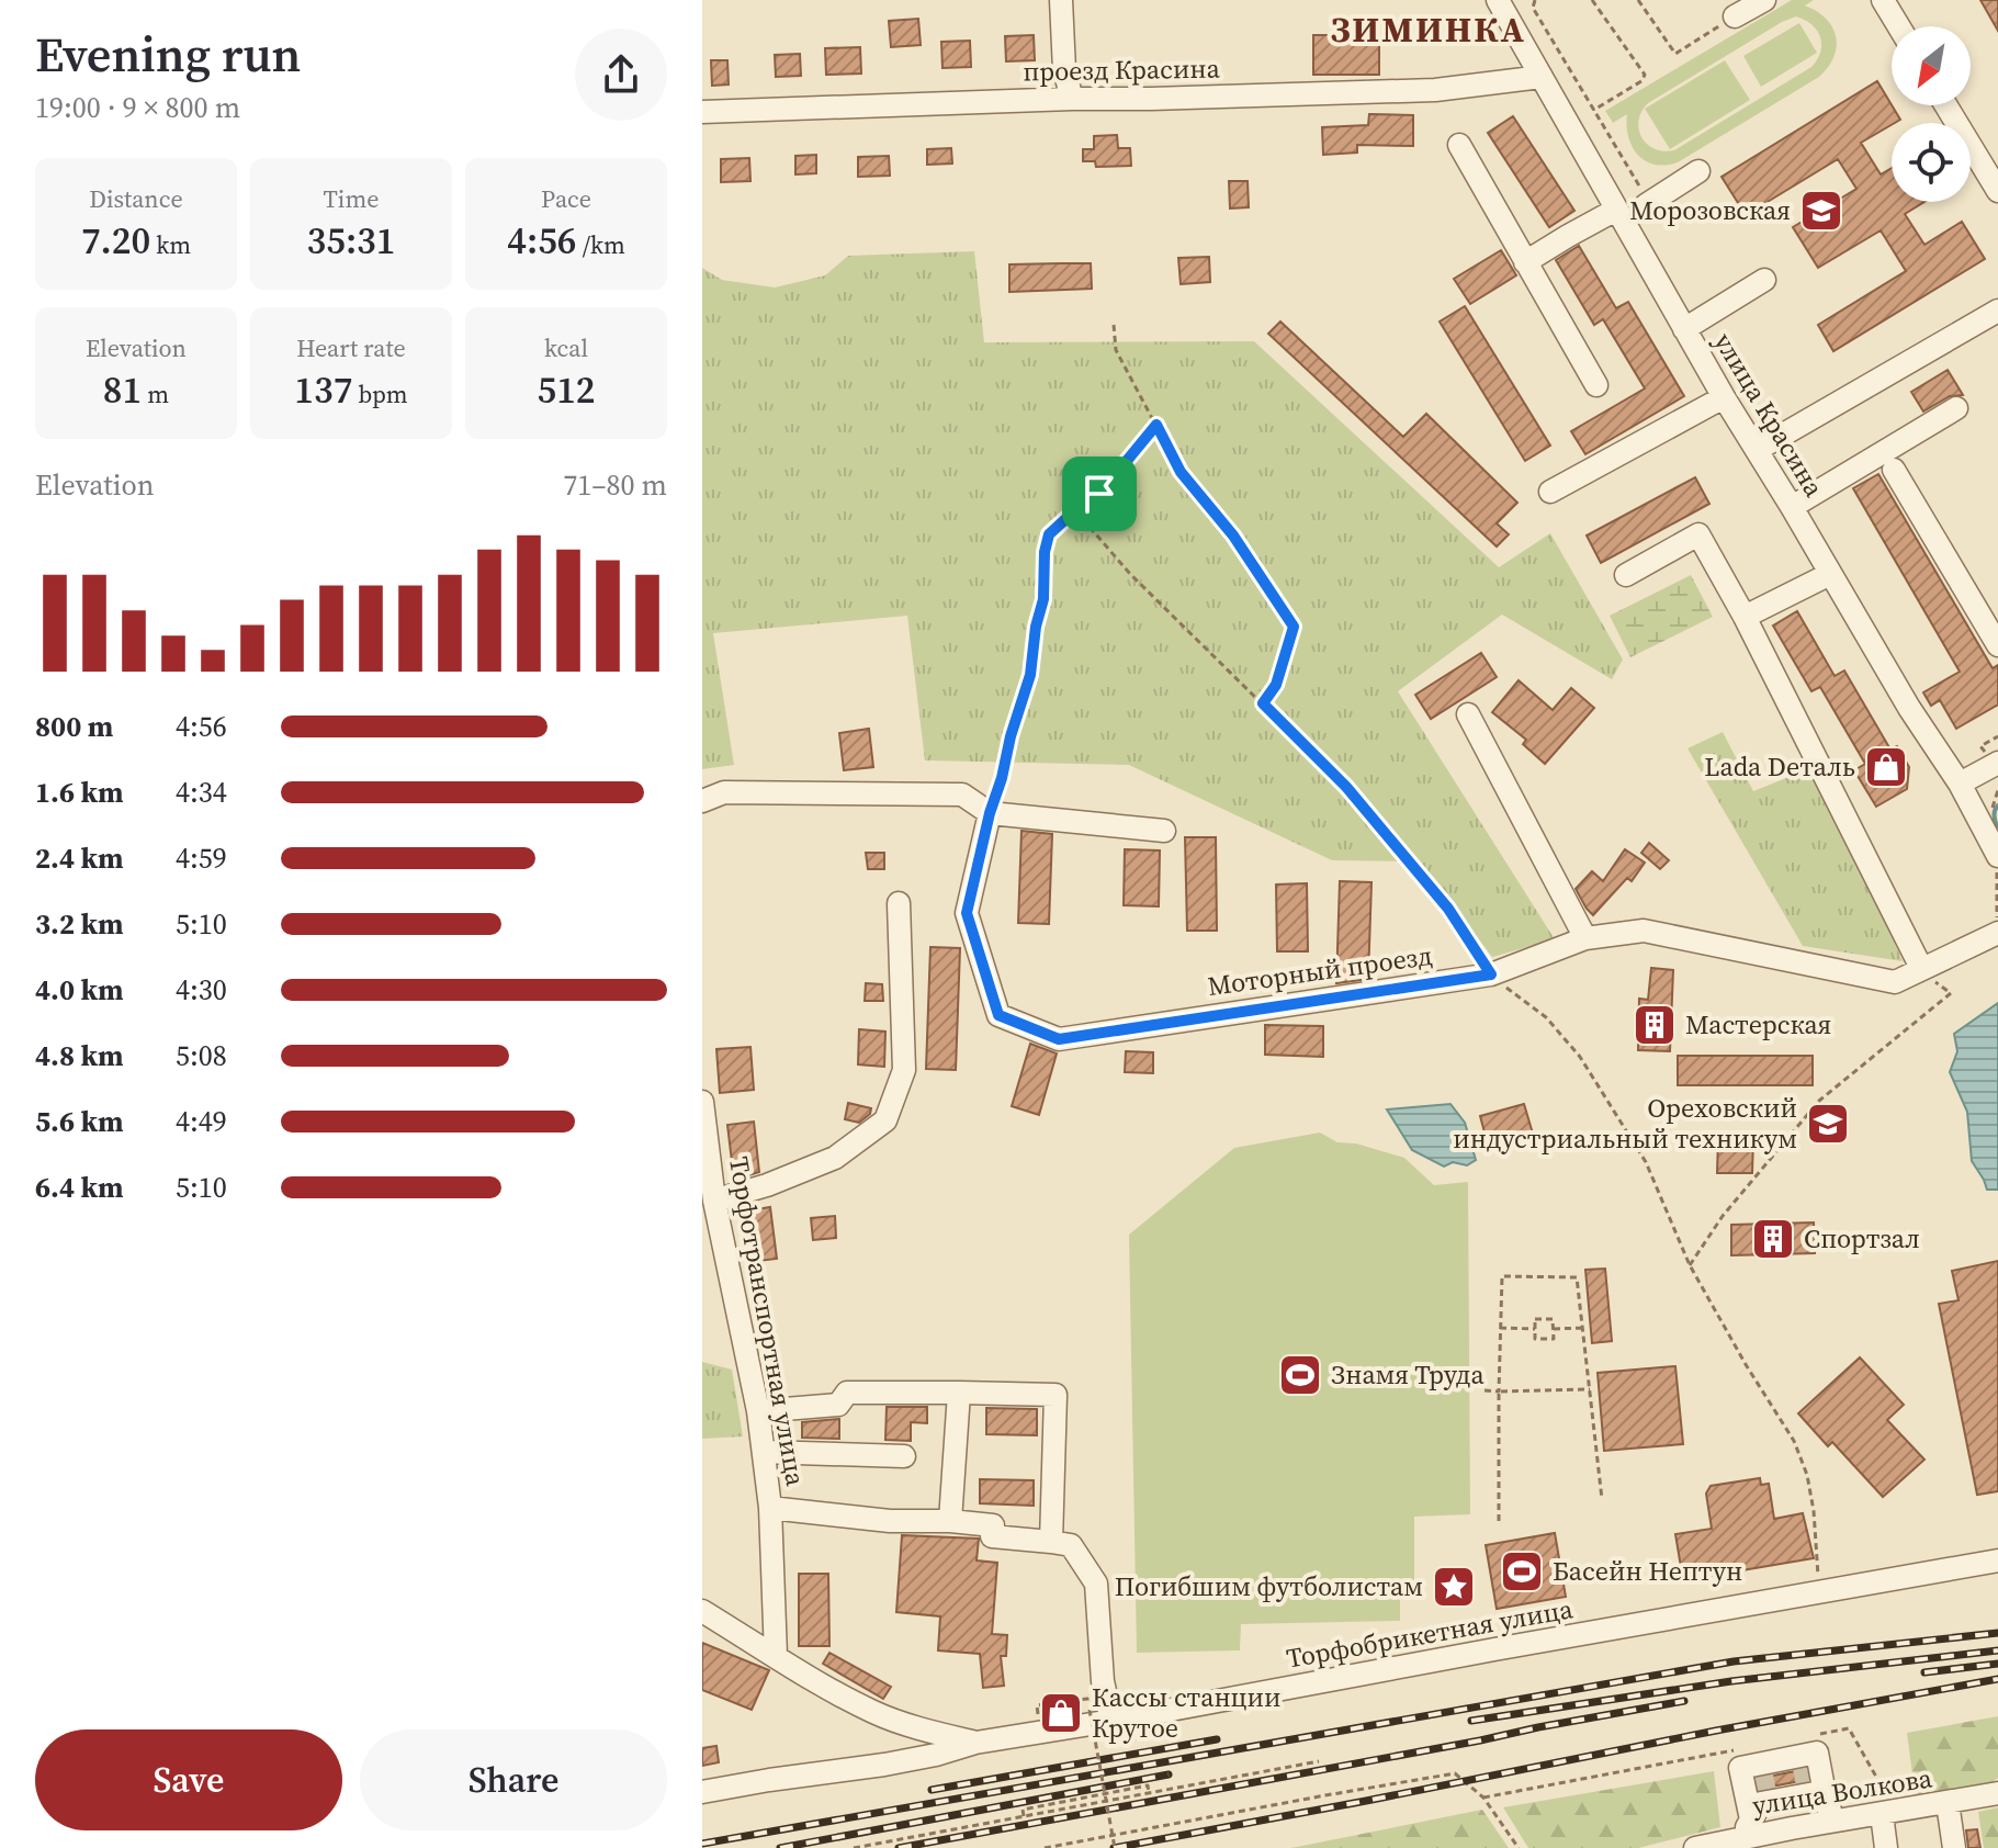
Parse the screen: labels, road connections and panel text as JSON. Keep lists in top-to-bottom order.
{
  "streets": {
    "street": [
      "проезд Красина",
      "улица Красина",
      "Моторный проезд",
      "Торфотранспортная улица",
      "Торфобрикетная улица",
      "улица Волкова"
    ]
  },
  "crossings": [
    ["проезд Красина", "улица Красина"],
    ["Торфотранспортная улица", "Торфобрикетная улица"]
  ],
  "districts": ["ЗИМИНКА"],
  "places": {
    "school or university": ["Морозовская", "Ореховский индустриальный техникум"],
    "shop": ["Lada Dеталь", "Кассы станции Крутое"],
    "building": ["Мастерская", "Спортзал"],
    "sports": ["Знамя Труда", "Басейн Нептун"],
    "place": ["Погибшим футболистам"]
  },
  "north": "bottom left",
  "page": {
    "heading": ["Evening run", "19:00 · 9 × 800 m"],
    "stats": [
      ["Distance", "7.20 km"],
      ["Time", "35:31"],
      ["Pace", "4:56 /km"],
      ["Elevation", "81 m"],
      ["Heart rate", "137 bpm"],
      ["kcal", "512"]
    ],
    "chart": ["Elevation", "71–80 m"],
    "list": [
      {
        "name": "800 m",
        "note": "4:56"
      },
      {
        "name": "1.6 km",
        "note": "4:34"
      },
      {
        "name": "2.4 km",
        "note": "4:59"
      },
      {
        "name": "3.2 km",
        "note": "5:10"
      },
      {
        "name": "4.0 km",
        "note": "4:30"
      },
      {
        "name": "4.8 km",
        "note": "5:08"
      },
      {
        "name": "5.6 km",
        "note": "4:49"
      },
      {
        "name": "6.4 km",
        "note": "5:10"
      }
    ],
    "buttons": ["Save", "Share"]
  }
}
